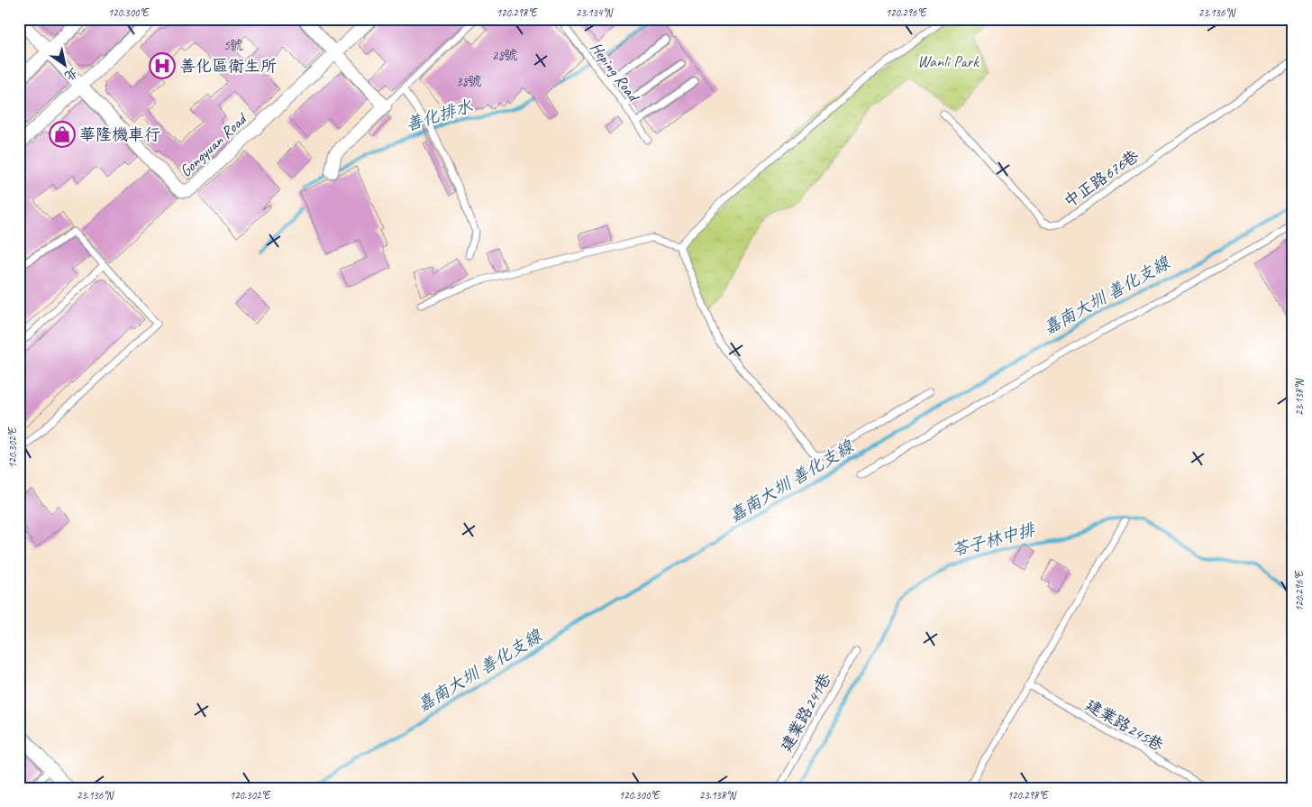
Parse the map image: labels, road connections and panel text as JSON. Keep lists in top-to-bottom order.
{
  "streets": {
    "street": ["Gongyuan Road"],
    "lane": [
      "Heping Road",
      "中正路676巷",
      "建業路241巷",
      "建業路245巷"
    ]
  },
  "water": ["善化排水", "嘉南大圳 善化支線", "苓子林中排"],
  "parks": ["Wanli Park"],
  "places": {
    "hospital": ["善化區衛生所"],
    "shop": ["華隆機車行"]
  },
  "house_numbers": ["5號", "28號", "38號"],
  "north": "bottom right",
  "coordinates": [
    "120.300°E",
    "120.298°E",
    "23.134°N",
    "120.296°E",
    "23.136°N",
    "23.138°N",
    "120.302°E"
  ]
}
